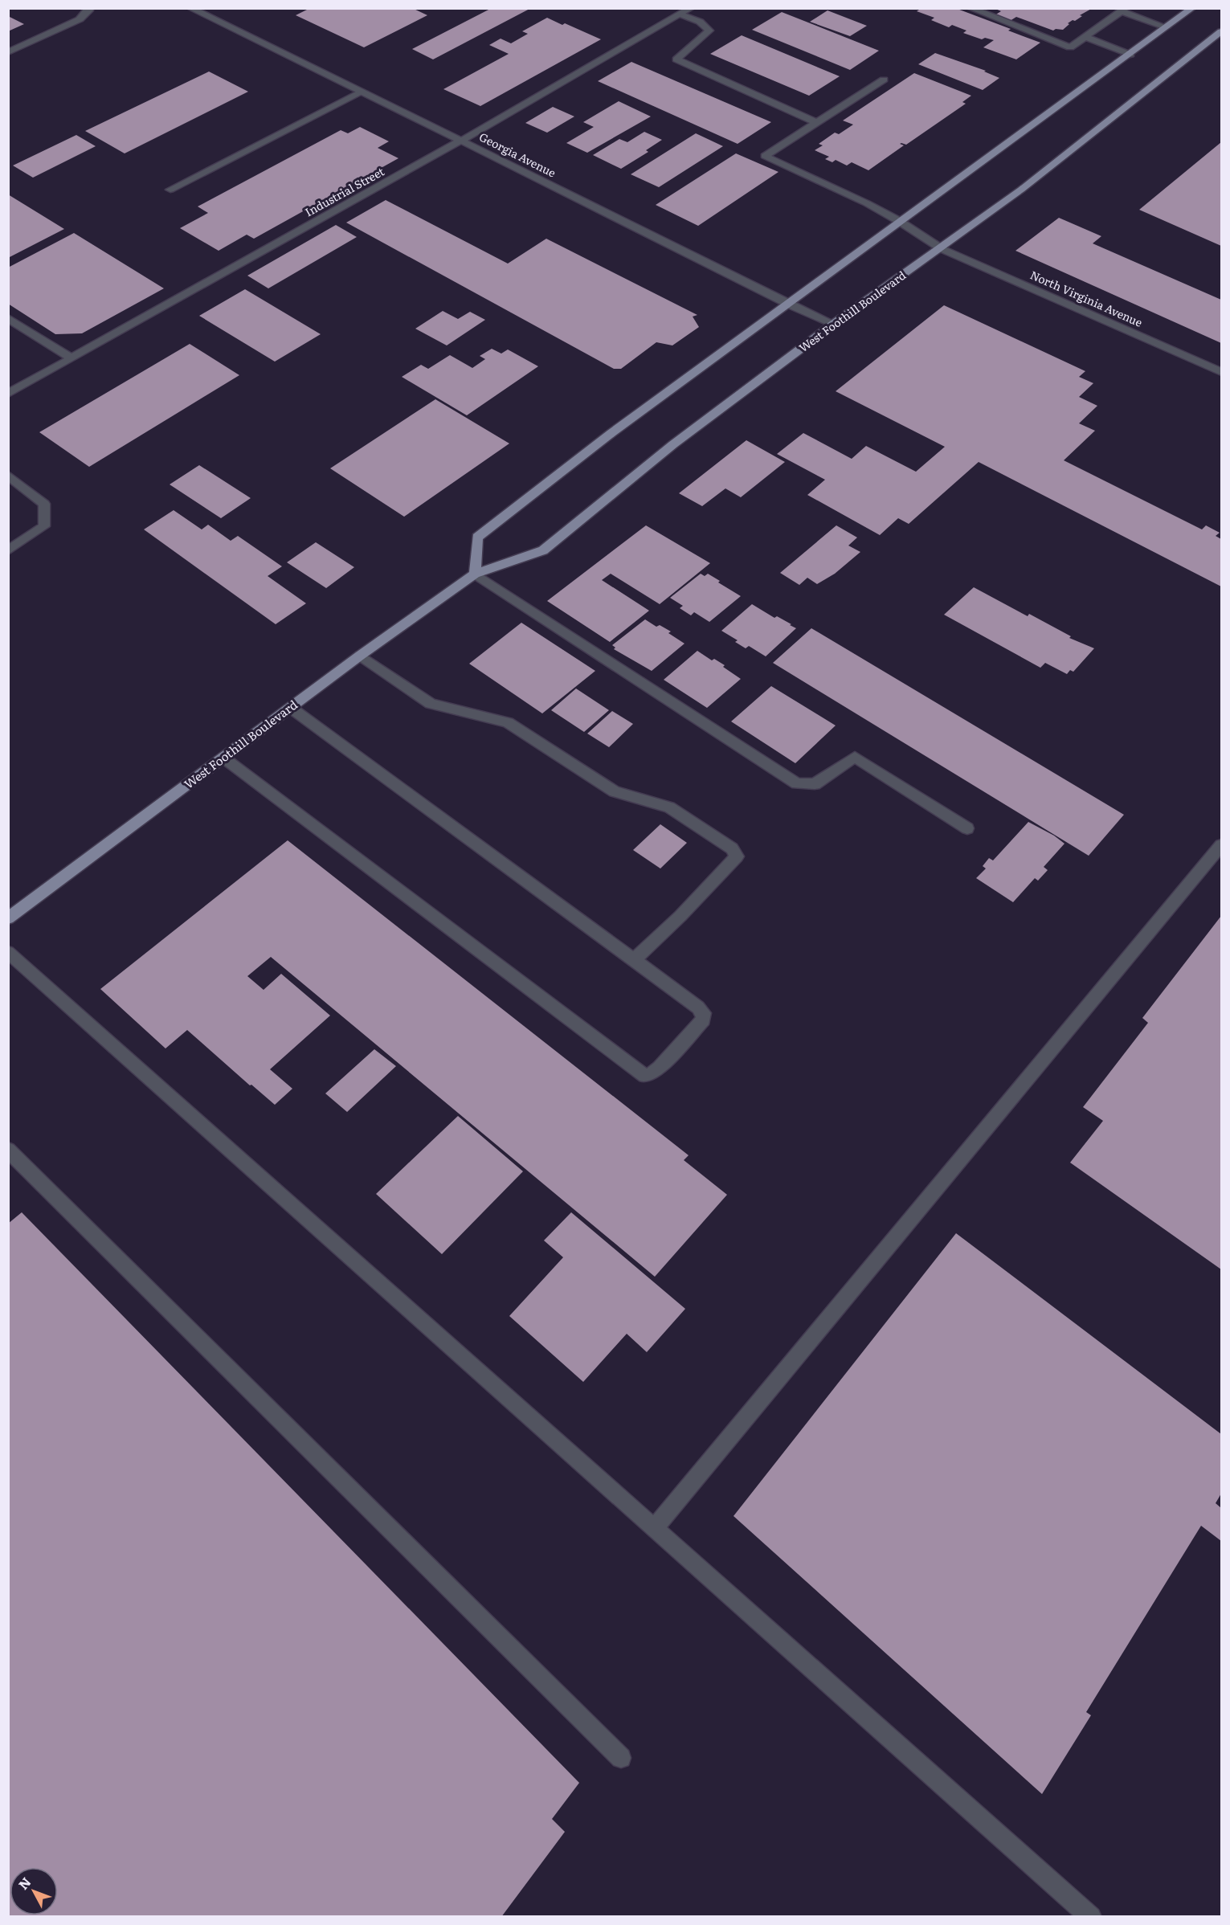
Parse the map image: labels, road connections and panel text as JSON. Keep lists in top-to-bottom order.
{
  "streets": {
    "main road": ["West Foothill Boulevard"],
    "street": ["Georgia Avenue", "Industrial Street", "North Virginia Avenue"]
  },
  "crossings": [
    ["Georgia Avenue", "Industrial Street"],
    ["Georgia Avenue", "West Foothill Boulevard"],
    ["North Virginia Avenue", "West Foothill Boulevard"]
  ],
  "north": "top left"
}
